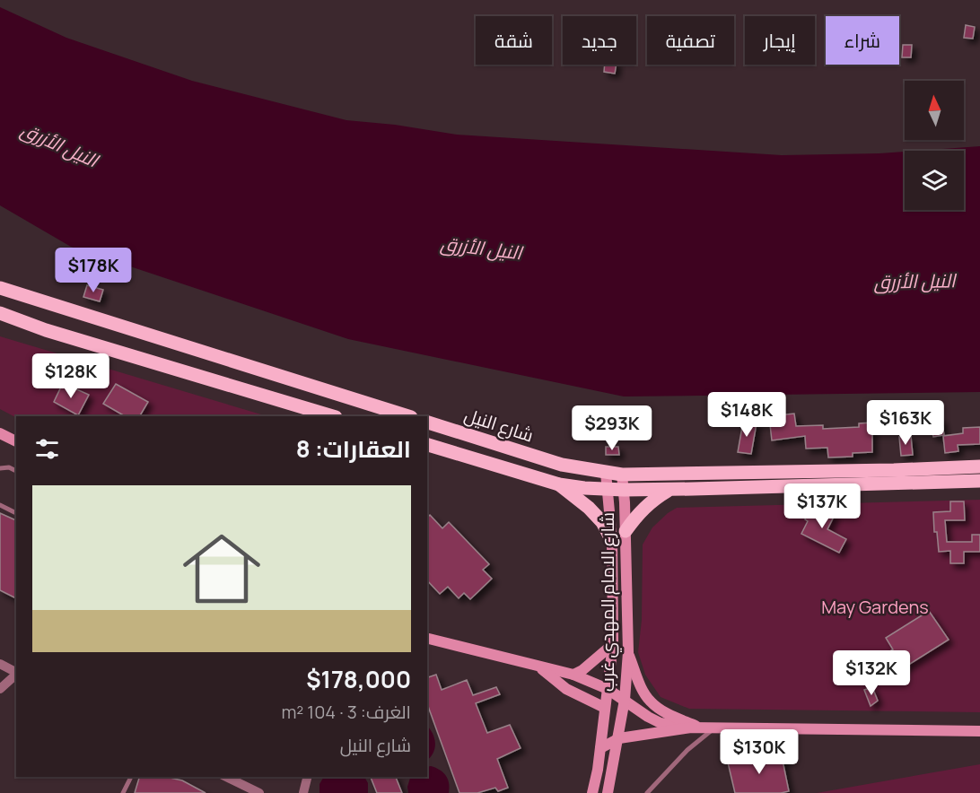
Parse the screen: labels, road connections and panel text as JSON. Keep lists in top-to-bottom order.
{
  "streets": {
    "main road": ["شارع النيل", "شارع الامام المهدي غرب"]
  },
  "crossings": [
    ["شارع النيل", "شارع الامام المهدي غرب"]
  ],
  "water": ["النيل الأزرق"],
  "parks": ["May Gardens"],
  "north": "top",
  "page": {
    "chip": [
      "شراء",
      "إيجار",
      "تصفية",
      "جديد",
      "شقة"
    ],
    "price": [
      "$178K",
      "$128K",
      "$148K",
      "$163K",
      "$293K",
      "$137K",
      "$132K",
      "$130K"
    ],
    "heading": "العقارات: 8",
    "list": [
      {
        "name": "$178,000",
        "note": "الغرف: 3 · 104 m² · شارع النيل"
      }
    ]
  }
}
